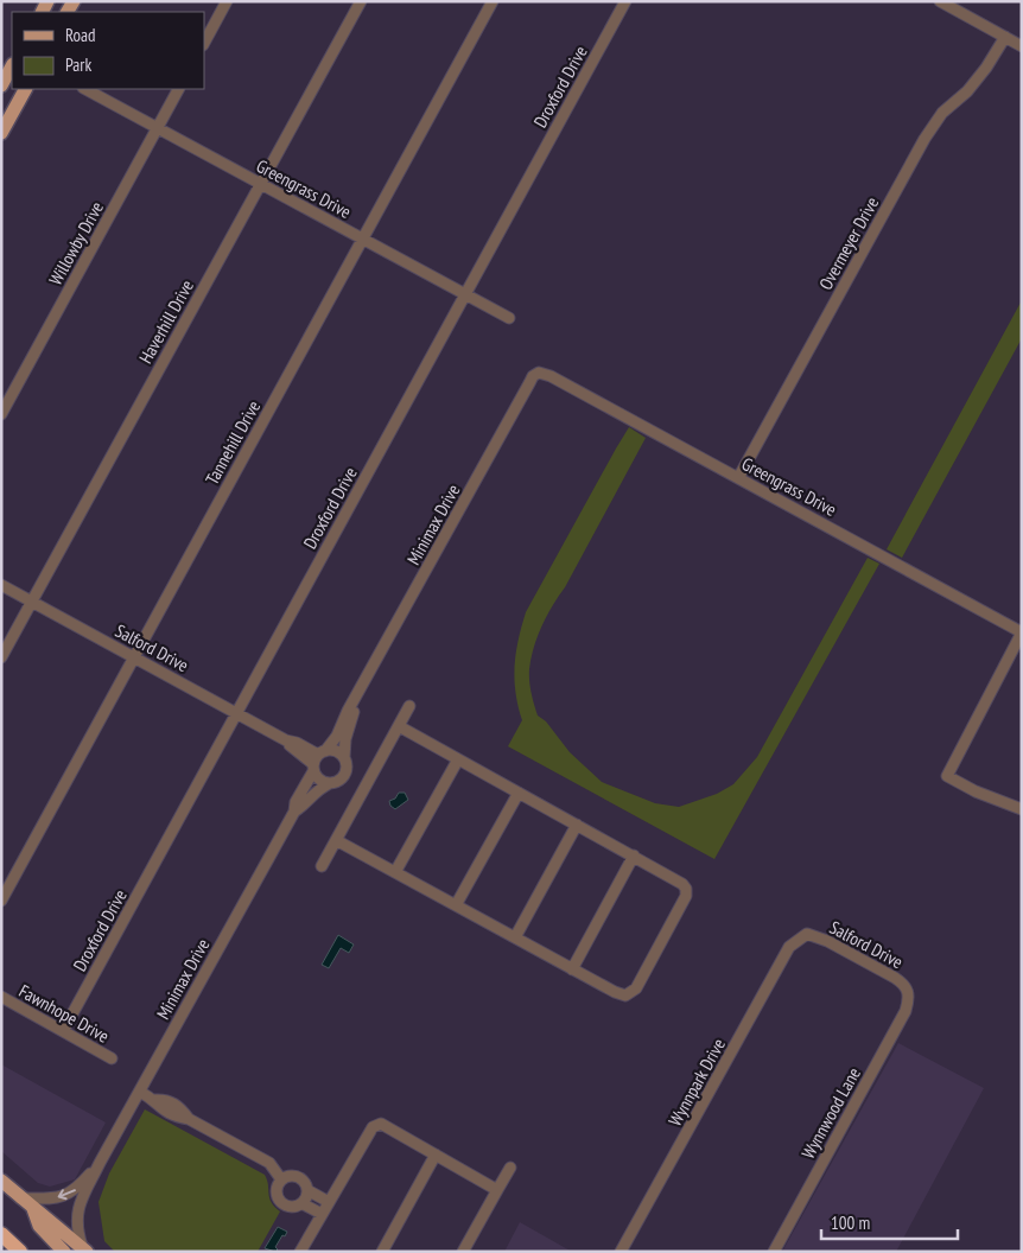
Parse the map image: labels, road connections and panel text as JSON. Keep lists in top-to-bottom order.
{
  "streets": {
    "street": [
      "Droxford Drive",
      "Greengrass Drive",
      "Willowby Drive",
      "Overmeyer Drive",
      "Haverhill Drive",
      "Tannehill Drive",
      "Minimax Drive",
      "Salford Drive",
      "Fawnhope Drive",
      "Wynnpark Drive",
      "Wynnwood Lane"
    ]
  },
  "crossings": [
    ["Droxford Drive", "Greengrass Drive"],
    ["Droxford Drive", "Salford Drive"],
    ["Droxford Drive", "Fawnhope Drive"],
    ["Greengrass Drive", "Willowby Drive"],
    ["Greengrass Drive", "Overmeyer Drive"],
    ["Greengrass Drive", "Haverhill Drive"],
    ["Greengrass Drive", "Tannehill Drive"],
    ["Greengrass Drive", "Minimax Drive"],
    ["Haverhill Drive", "Salford Drive"],
    ["Tannehill Drive", "Salford Drive"],
    ["Minimax Drive", "Salford Drive"],
    ["Salford Drive", "Wynnpark Drive"],
    ["Salford Drive", "Wynnwood Lane"]
  ],
  "legend": ["Road", "Park"],
  "scale_bar": "100 m"
}
